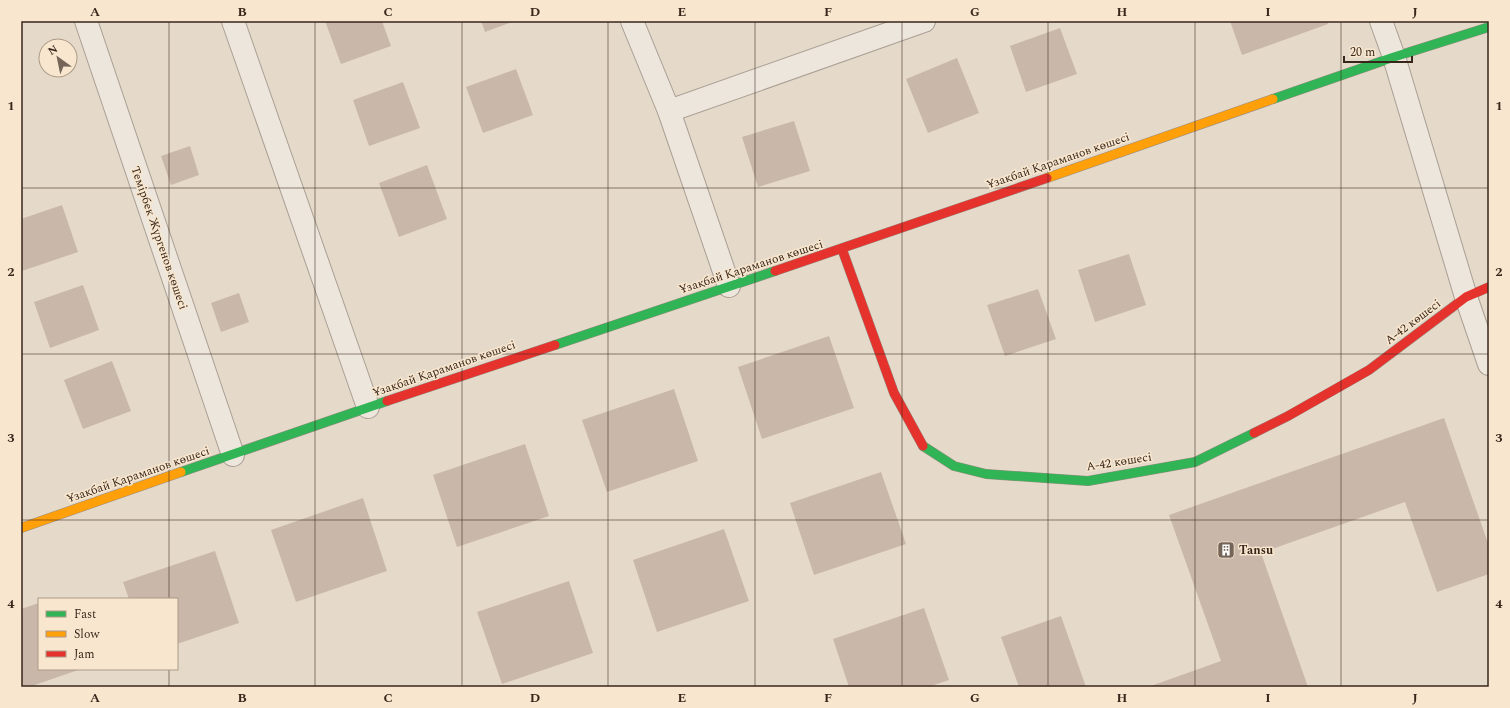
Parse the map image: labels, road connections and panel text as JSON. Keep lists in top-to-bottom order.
{
  "streets": {
    "street": ["Ұзақбай Қараманов көшесі", "Темірбек Жүргенов көшесі", "А-42 көшесі"]
  },
  "crossings": [
    ["Ұзақбай Қараманов көшесі", "Темірбек Жүргенов көшесі"],
    ["Ұзақбай Қараманов көшесі", "А-42 көшесі"]
  ],
  "places": {
    "building": ["Tansu"]
  },
  "legend": ["Fast", "Slow", "Jam"],
  "scale_bar": "20 m",
  "north": "top left",
  "grid": {
    "columns": [
      "A",
      "B",
      "C",
      "D",
      "E",
      "F",
      "G",
      "H",
      "I",
      "J"
    ],
    "rows": [
      "1",
      "2",
      "3",
      "4"
    ]
  }
}
